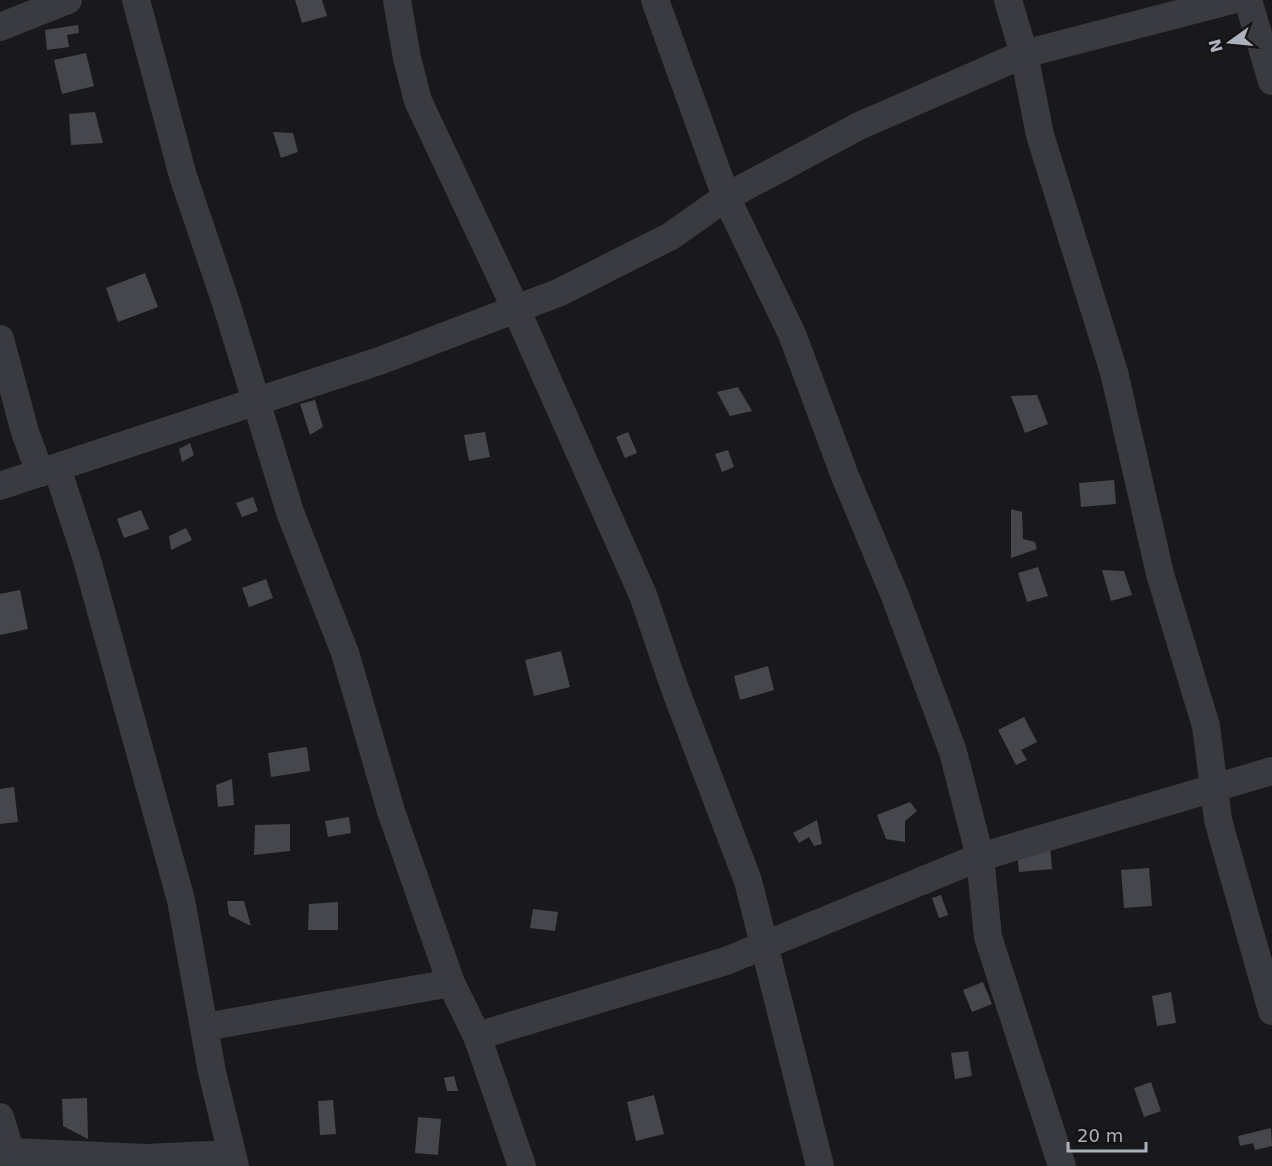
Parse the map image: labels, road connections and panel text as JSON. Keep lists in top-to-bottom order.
{
  "scale_bar": "20 m",
  "north": "left"
}
